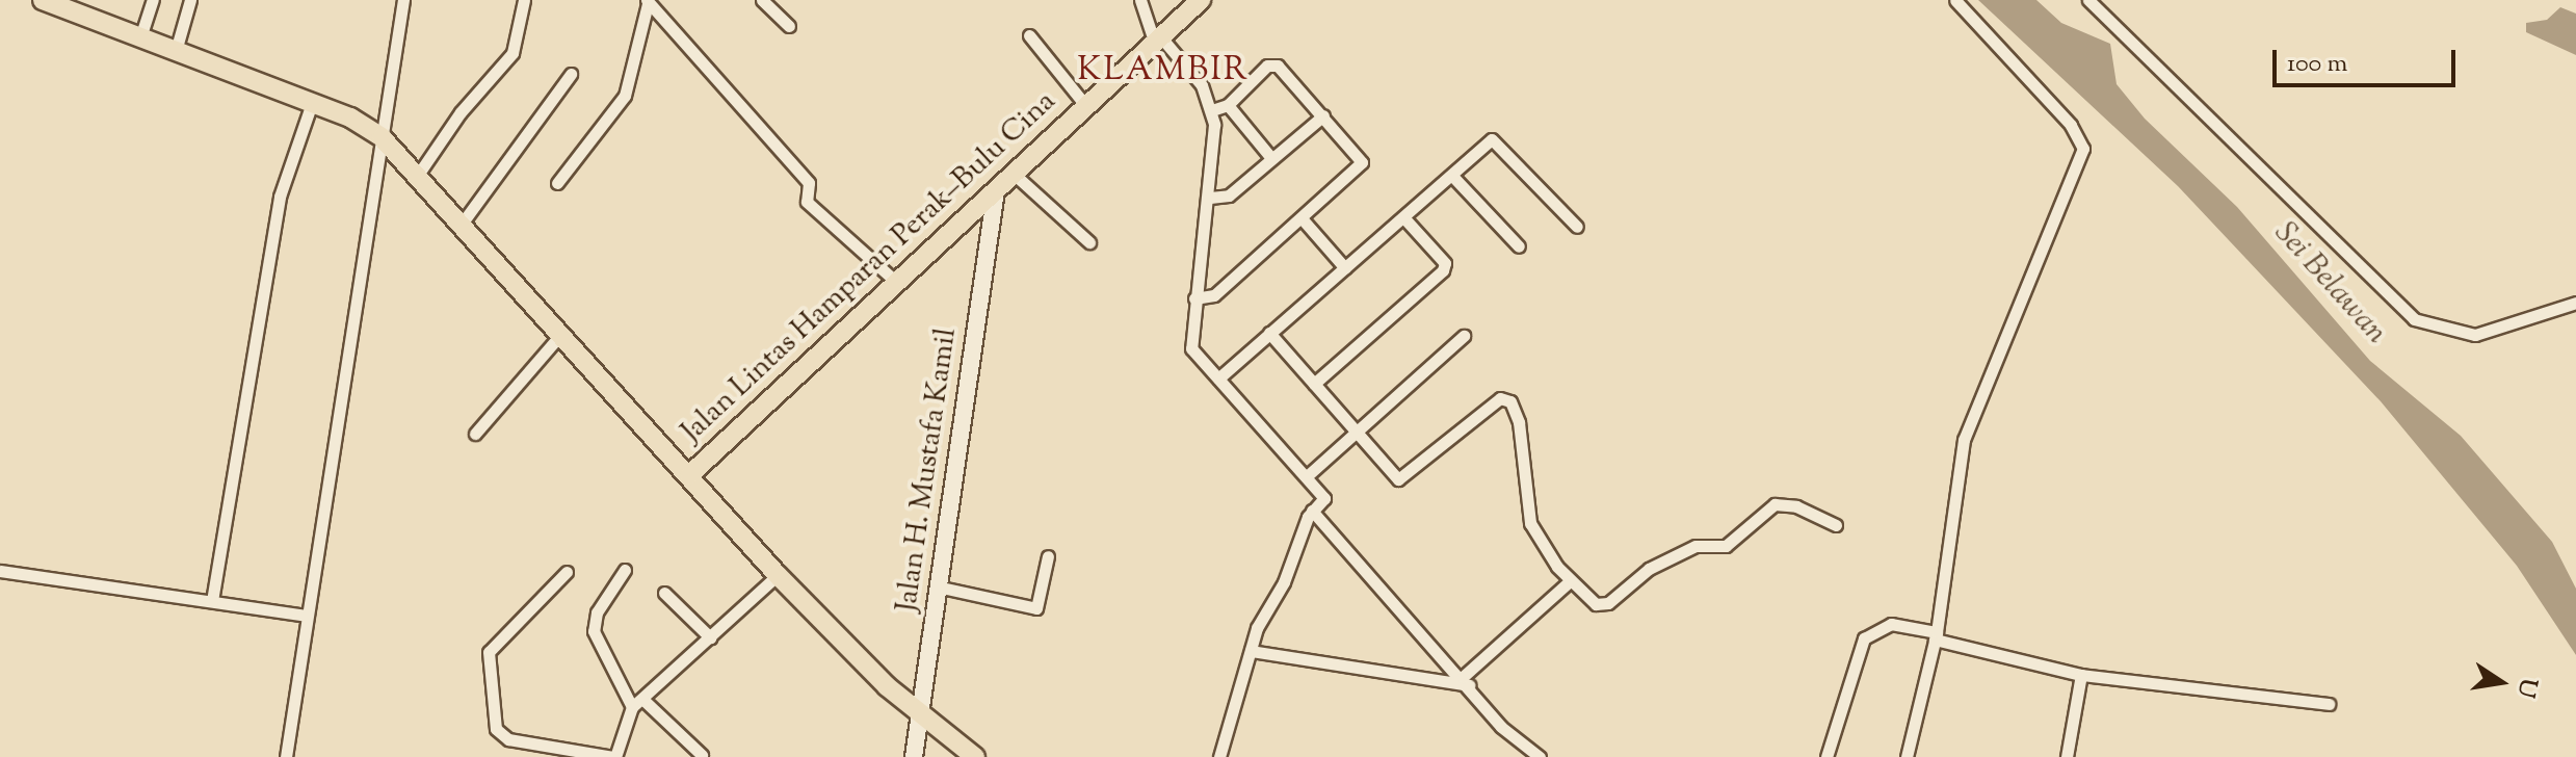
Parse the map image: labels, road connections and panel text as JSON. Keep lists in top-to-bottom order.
{
  "streets": {
    "main road": ["Jalan Lintas Hamparan Perak–Bulu Cina"],
    "street": ["Jalan H. Mustafa Kamil"]
  },
  "crossings": [
    ["Jalan Lintas Hamparan Perak–Bulu Cina", "Jalan H. Mustafa Kamil"]
  ],
  "districts": ["KLAMBIR"],
  "water": ["Sei Belawan"],
  "scale_bar": "100 m",
  "north": "right"
}
